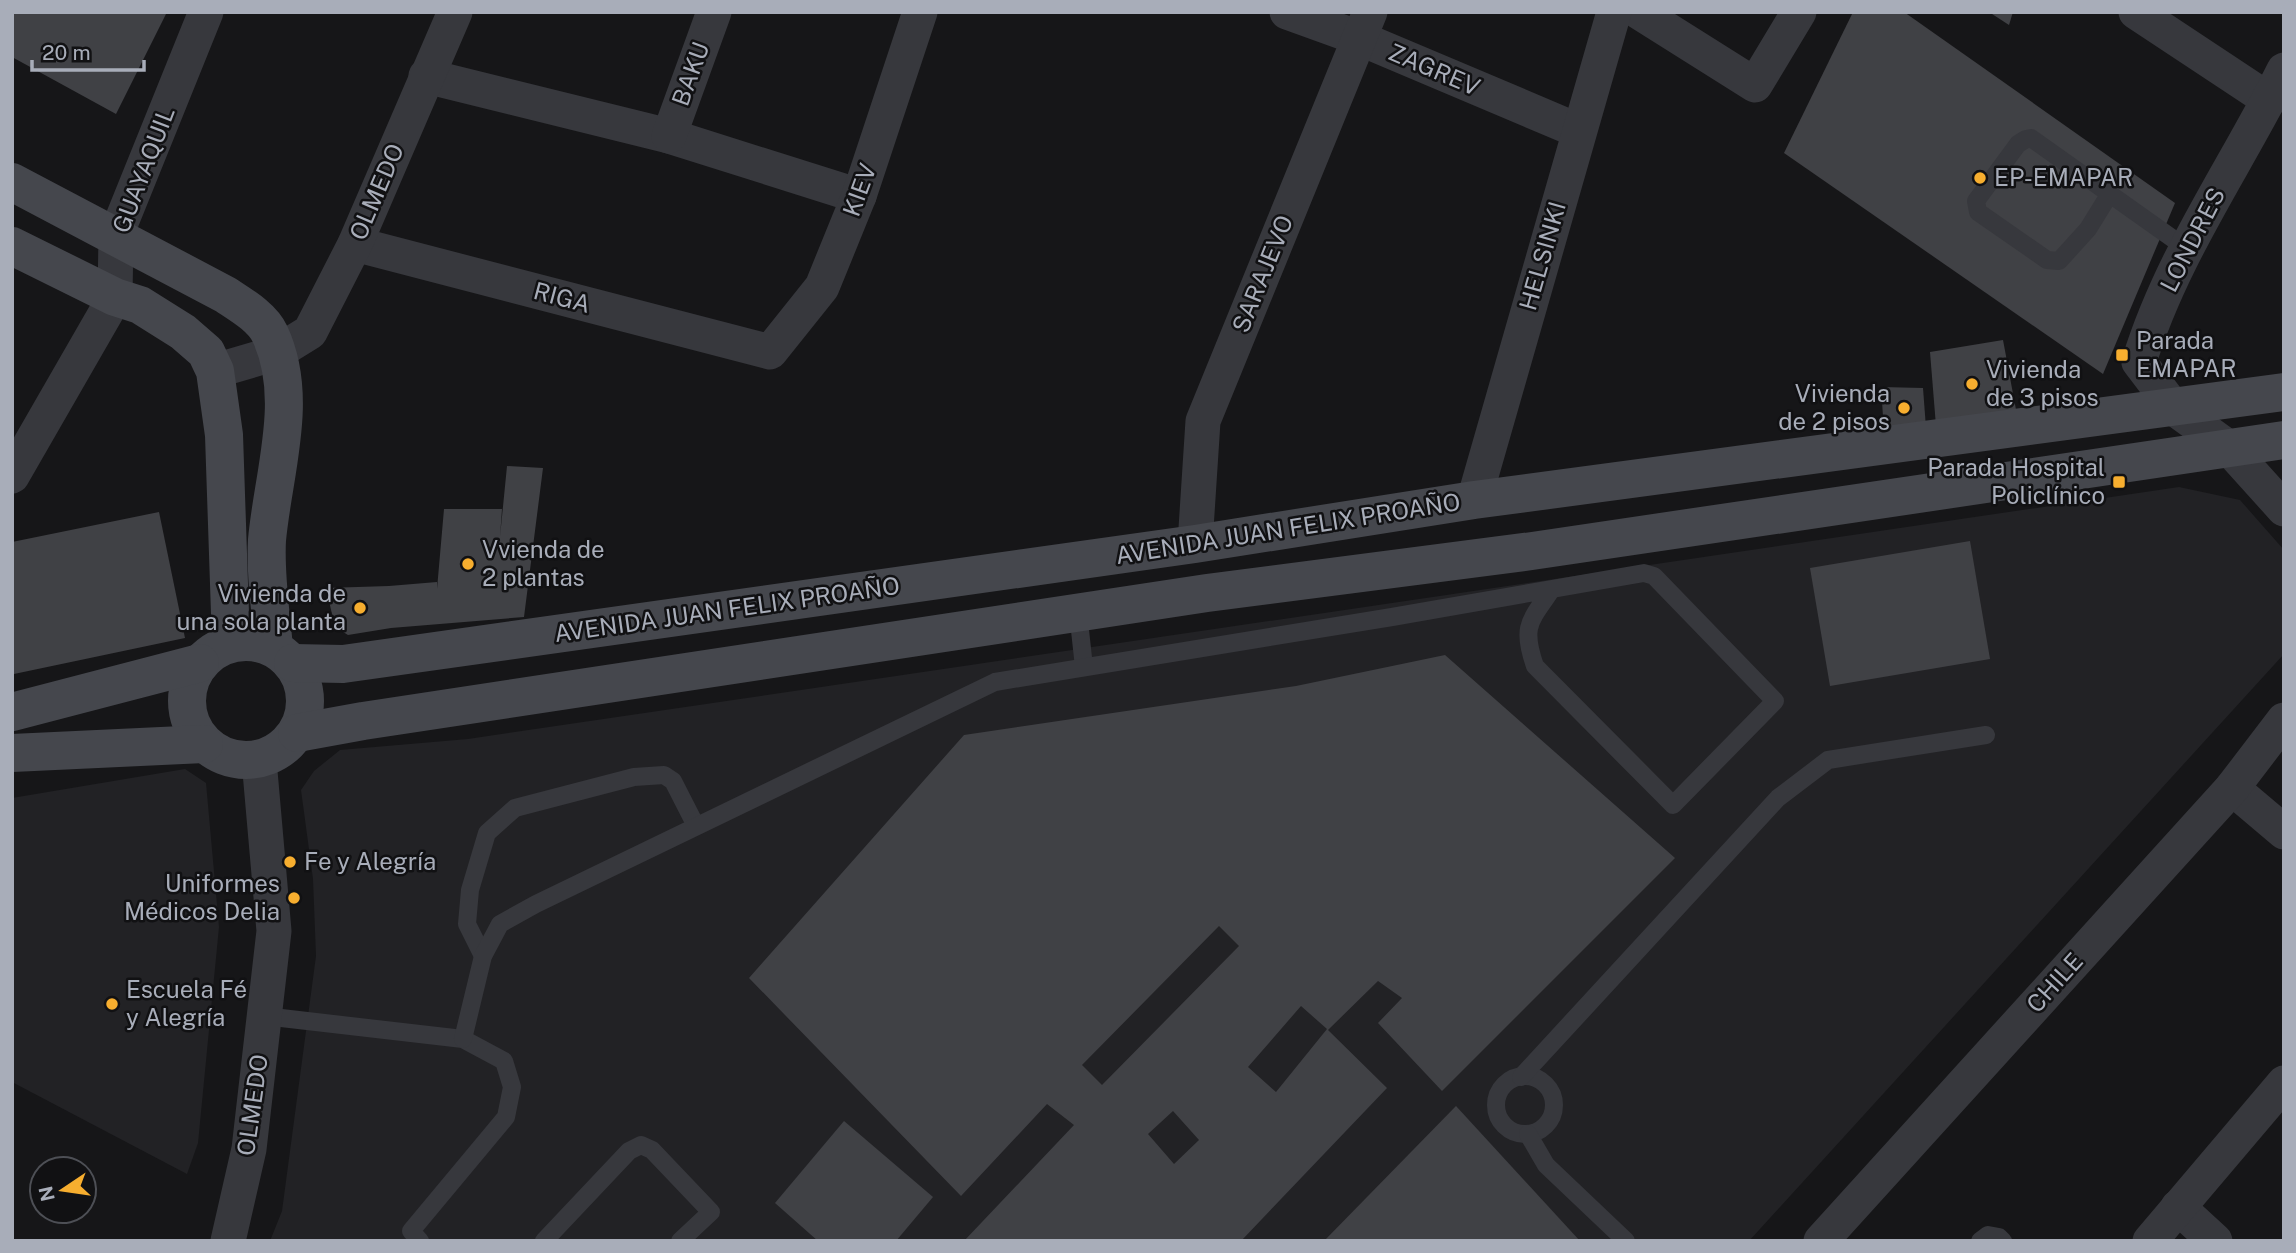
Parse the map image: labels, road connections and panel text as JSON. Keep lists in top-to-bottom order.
{
  "streets": {
    "street": [
      "ZAGREV",
      "BAKU",
      "GUAYAQUIL",
      "KIEV",
      "OLMEDO",
      "LONDRES",
      "HELSINKI",
      "SARAJEVO",
      "RIGA",
      "AVENIDA JUAN FELIX PROAÑO",
      "CHILE"
    ]
  },
  "crossings": [
    ["ZAGREV", "HELSINKI"],
    ["ZAGREV", "SARAJEVO"],
    ["KIEV", "RIGA"],
    ["OLMEDO", "RIGA"],
    ["OLMEDO", "AVENIDA JUAN FELIX PROAÑO"],
    ["LONDRES", "AVENIDA JUAN FELIX PROAÑO"],
    ["HELSINKI", "AVENIDA JUAN FELIX PROAÑO"],
    ["SARAJEVO", "AVENIDA JUAN FELIX PROAÑO"]
  ],
  "places": {
    "other": [
      "EP-EMAPAR",
      "Vivienda de 3 pisos",
      "Vivienda de 2 pisos",
      "Vvienda de 2 plantas",
      "Vivienda de una sola planta",
      "Fe y Alegría",
      "Uniformes Médicos Delia",
      "Escuela Fé y Alegría"
    ],
    "transit": ["Parada EMAPAR", "Parada Hospital Policlínico"]
  },
  "scale_bar": "20 m",
  "north": "left"
}
